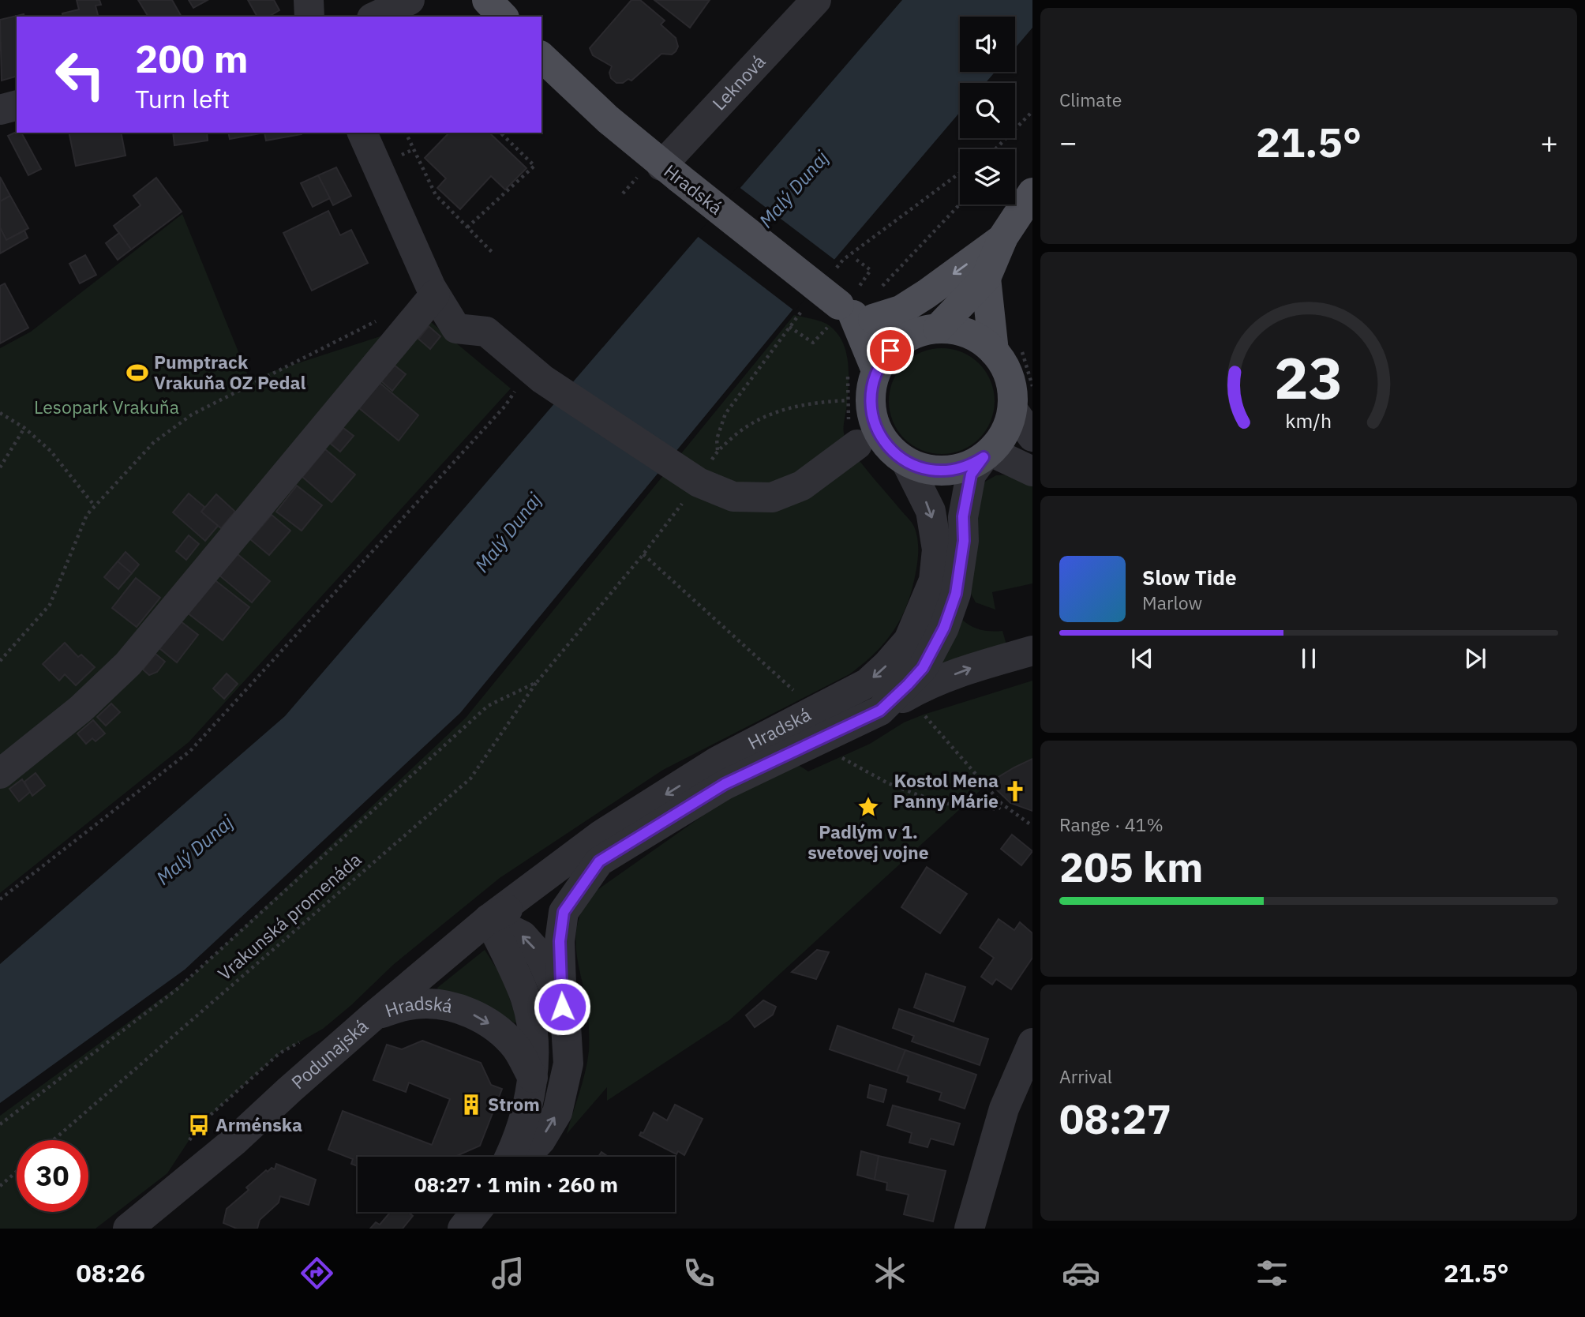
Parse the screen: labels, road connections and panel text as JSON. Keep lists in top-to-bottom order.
{
  "streets": {
    "main road": ["Hradská"],
    "street": ["Leknová", "Podunajská"],
    "path": ["Vrakunská promenáda"]
  },
  "crossings": [
    ["Leknová", "Hradská"],
    ["Hradská", "Podunajská"]
  ],
  "water": ["Malý Dunaj"],
  "parks": ["Lesopark Vrakuňa"],
  "places": {
    "sports": ["Pumptrack Vrakuňa OZ Pedal"],
    "church": ["Kostol Mena Panny Márie"],
    "place": ["Padlým v 1. svetovej vojne"],
    "building": ["Strom"],
    "bus stop": ["Arménska"]
  },
  "page": {
    "tile": [
      "Climate",
      ["Range · 41%", "205 km"],
      ["Arrival", "08:27"]
    ],
    "turn": ["200 m", "Turn left"],
    "heat": ["−", "21.5°", "+"],
    "song": ["Slow Tide", "Marlow"],
    "limit": "30",
    "trip": "08:27 · 1 min · 260 m",
    "tabs": ["08:26", "21.5°"],
    "gauge": ["23", "km/h"]
  }
}
